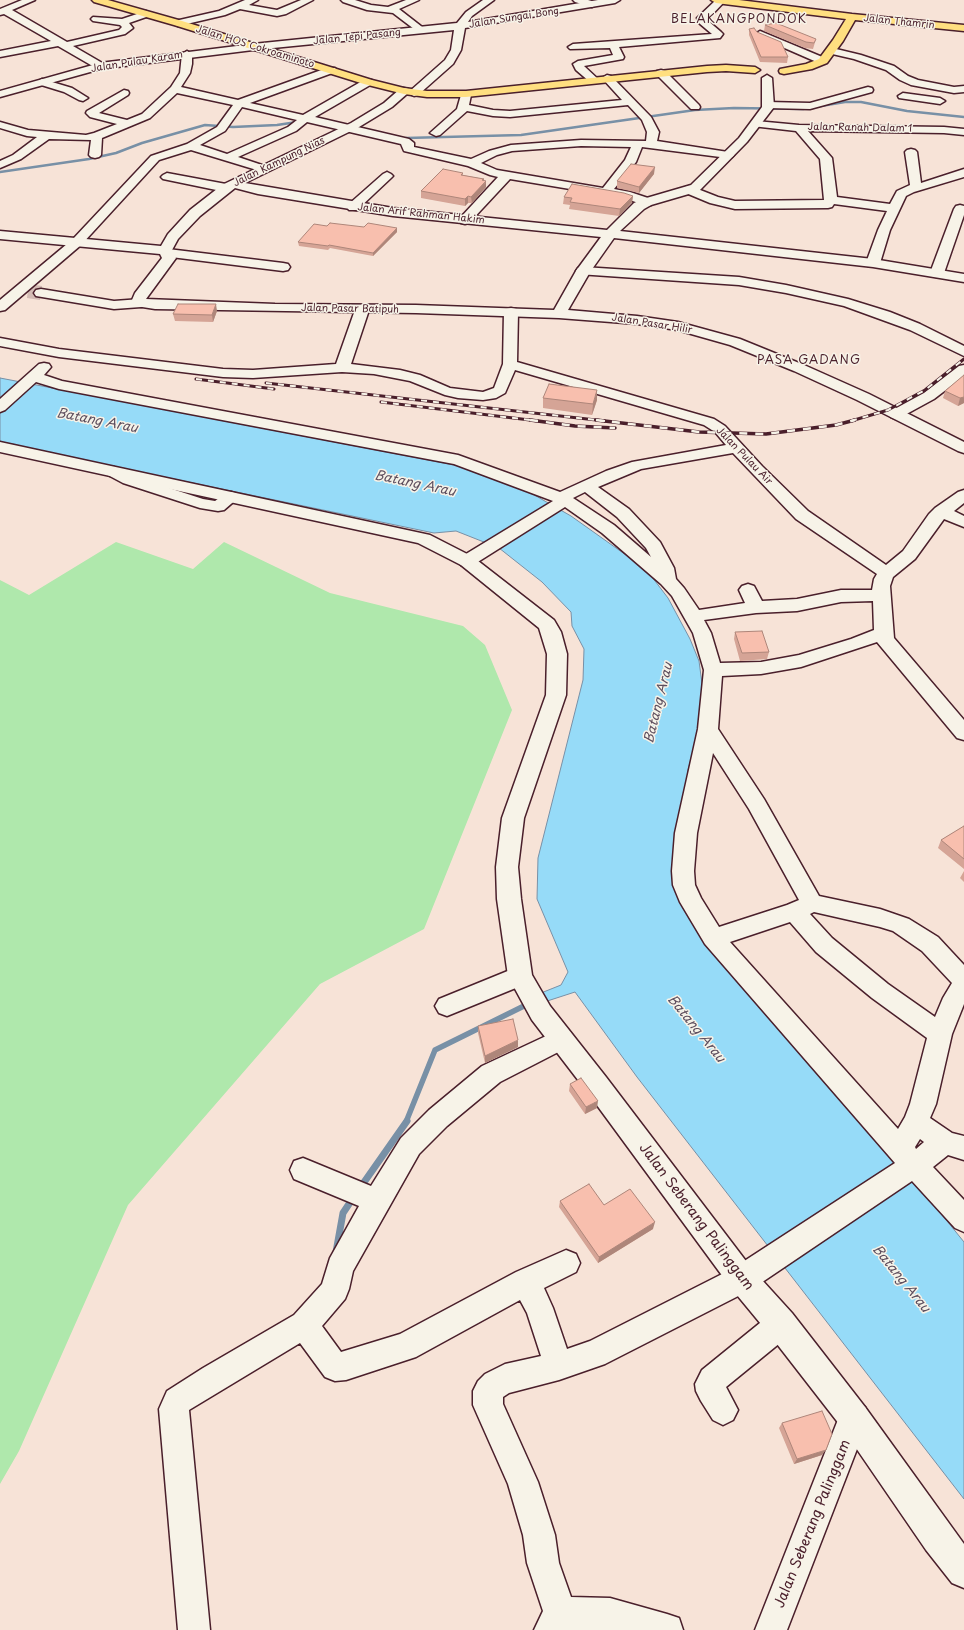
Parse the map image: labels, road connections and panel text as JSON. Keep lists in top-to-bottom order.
{
  "streets": {
    "main road": ["Jalan Thamrin", "Jalan HOS Cokroaminoto"],
    "street": [
      "Jalan Sungai Bong",
      "Jalan Tepi Pasang",
      "Jalan Pulau Karam",
      "Jalan Ranah Dalam 1",
      "Jalan Kampung Nias",
      "Jalan Arif Rahman Hakim",
      "Jalan Pasar Batipuh",
      "Jalan Pasar Hilir",
      "Jalan Pulau Air",
      "Jalan Seberang Palinggam"
    ]
  },
  "crossings": [
    ["Jalan Sungai Bong", "Jalan Tepi Pasang"],
    ["Jalan Sungai Bong", "Jalan Kampung Nias"],
    ["Jalan Thamrin", "Jalan HOS Cokroaminoto"],
    ["Jalan Tepi Pasang", "Jalan HOS Cokroaminoto"],
    ["Jalan Tepi Pasang", "Jalan Pulau Karam"],
    ["Jalan Tepi Pasang", "Jalan Kampung Nias"],
    ["Jalan HOS Cokroaminoto", "Jalan Pulau Karam"],
    ["Jalan HOS Cokroaminoto", "Jalan Kampung Nias"],
    ["Jalan Kampung Nias", "Jalan Arif Rahman Hakim"],
    ["Jalan Kampung Nias", "Jalan Pasar Batipuh"],
    ["Jalan Pasar Batipuh", "Jalan Pasar Hilir"]
  ],
  "districts": ["BELAKANGPONDOK", "PASA GADANG"],
  "water": ["Batang Arau"]
}
